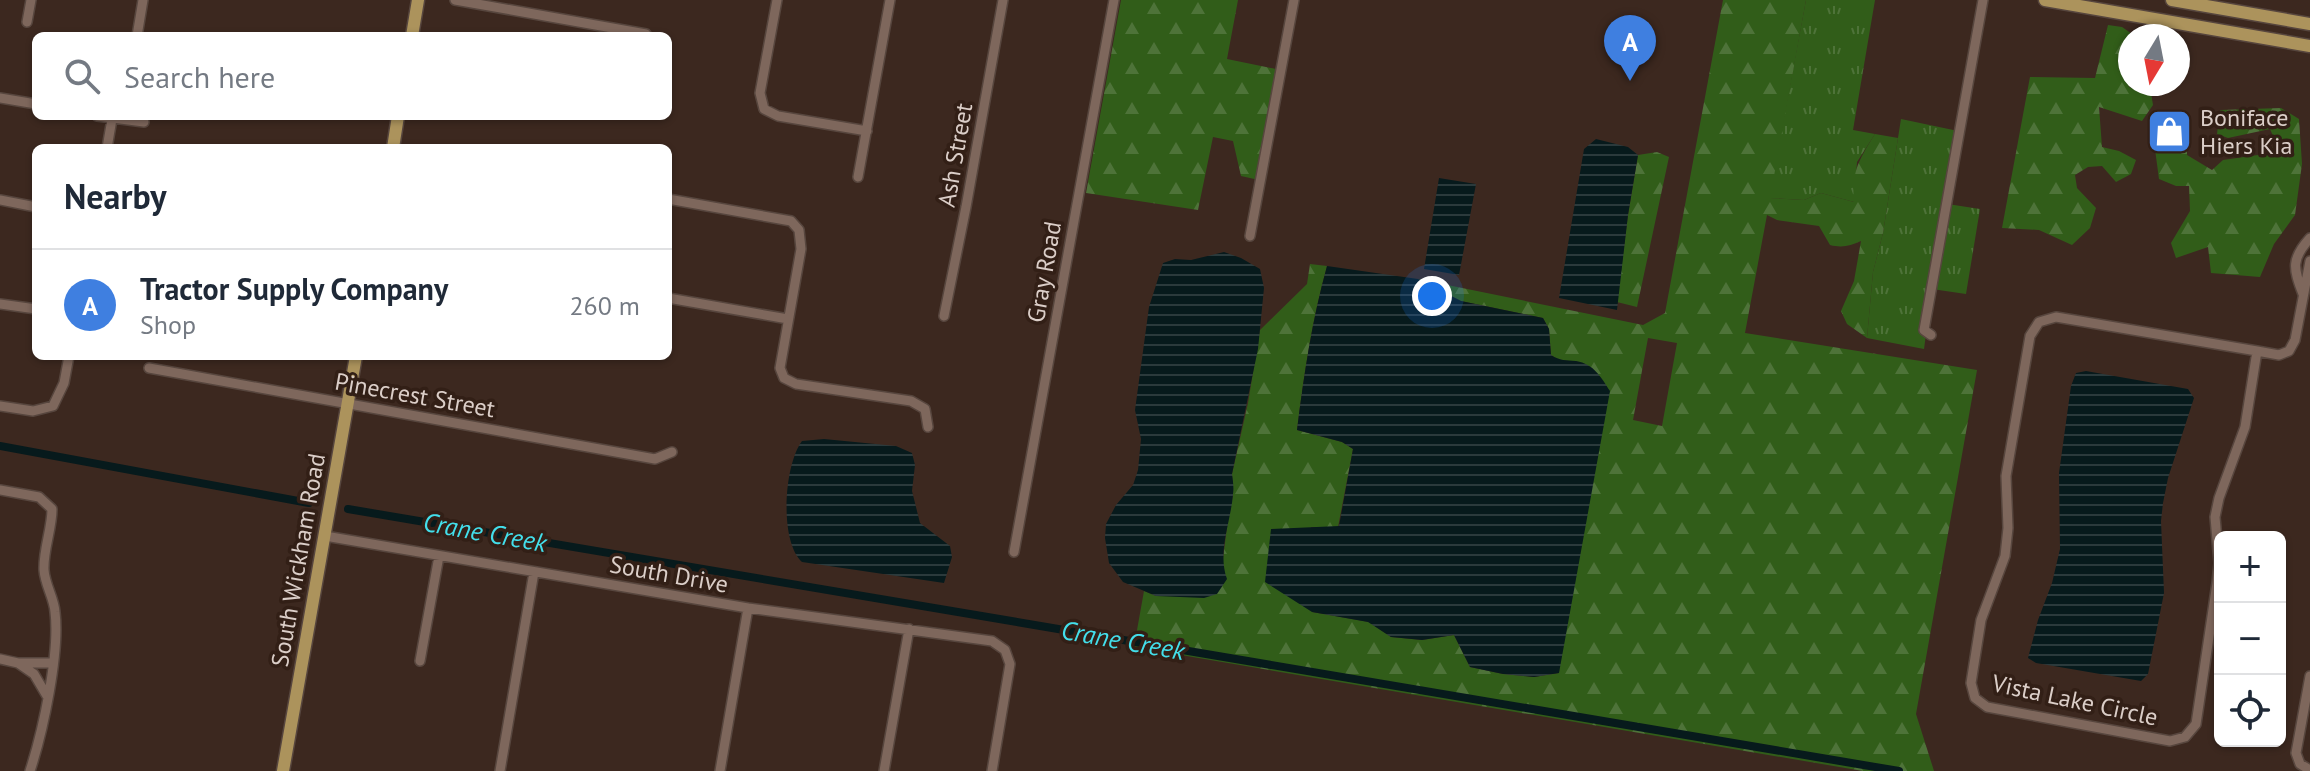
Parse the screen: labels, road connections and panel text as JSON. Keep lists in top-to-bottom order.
{
  "streets": {
    "main road": ["South Wickham Road"],
    "street": [
      "Ash Street",
      "Gray Road",
      "Pinecrest Street",
      "South Drive",
      "Vista Lake Circle"
    ]
  },
  "crossings": [
    ["Pinecrest Street", "South Wickham Road"],
    ["South Wickham Road", "South Drive"]
  ],
  "water": ["Crane Creek"],
  "places": {
    "shop": ["Boniface Hiers Kia"]
  },
  "north": "bottom",
  "page": {
    "pins": "A",
    "search": "Search here",
    "heading": "Nearby",
    "list": [
      {
        "mark": "A",
        "name": "Tractor Supply Company",
        "note": "Shop",
        "value": "260 m"
      }
    ],
    "map_buttons": ["+", "−"]
  }
}
